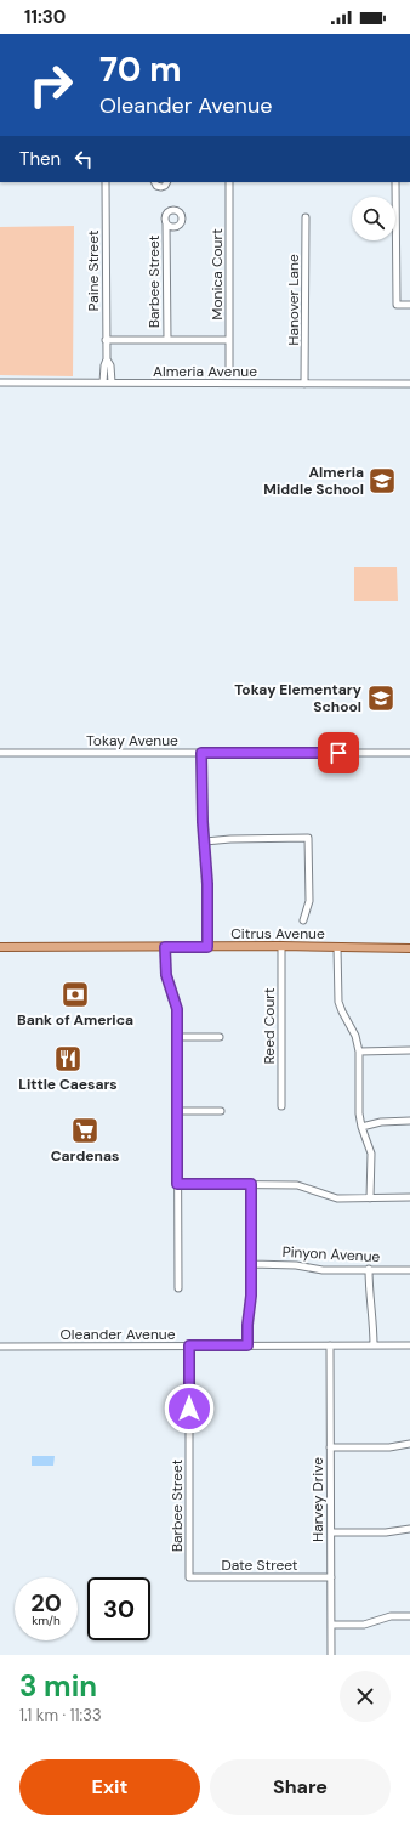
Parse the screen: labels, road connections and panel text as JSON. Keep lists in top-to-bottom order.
{
  "streets": {
    "main road": ["Citrus Avenue"],
    "street": [
      "Paine Street",
      "Monica Court",
      "Barbee Street",
      "Hanover Lane",
      "Almeria Avenue",
      "Tokay Avenue",
      "Reed Court",
      "Pinyon Avenue",
      "Oleander Avenue",
      "Harvey Drive",
      "Date Street"
    ]
  },
  "crossings": [
    ["Paine Street", "Almeria Avenue"],
    ["Barbee Street", "Oleander Avenue"],
    ["Barbee Street", "Date Street"],
    ["Hanover Lane", "Almeria Avenue"],
    ["Citrus Avenue", "Reed Court"],
    ["Oleander Avenue", "Harvey Drive"],
    ["Harvey Drive", "Date Street"]
  ],
  "places": {
    "school or university": ["Almeria Middle School", "Tokay Elementary School"],
    "bank": ["Bank of America"],
    "restaurant": ["Little Caesars"],
    "supermarket": ["Cardenas"]
  },
  "page": {
    "status": "11:30",
    "turn": ["70 m", "Oleander Avenue"],
    "then": "Then",
    "speed": "20 km/h",
    "limit": "30",
    "heading": ["3 min", "1.1 km · 11:33"],
    "buttons": ["Exit", "Share"]
  }
}
